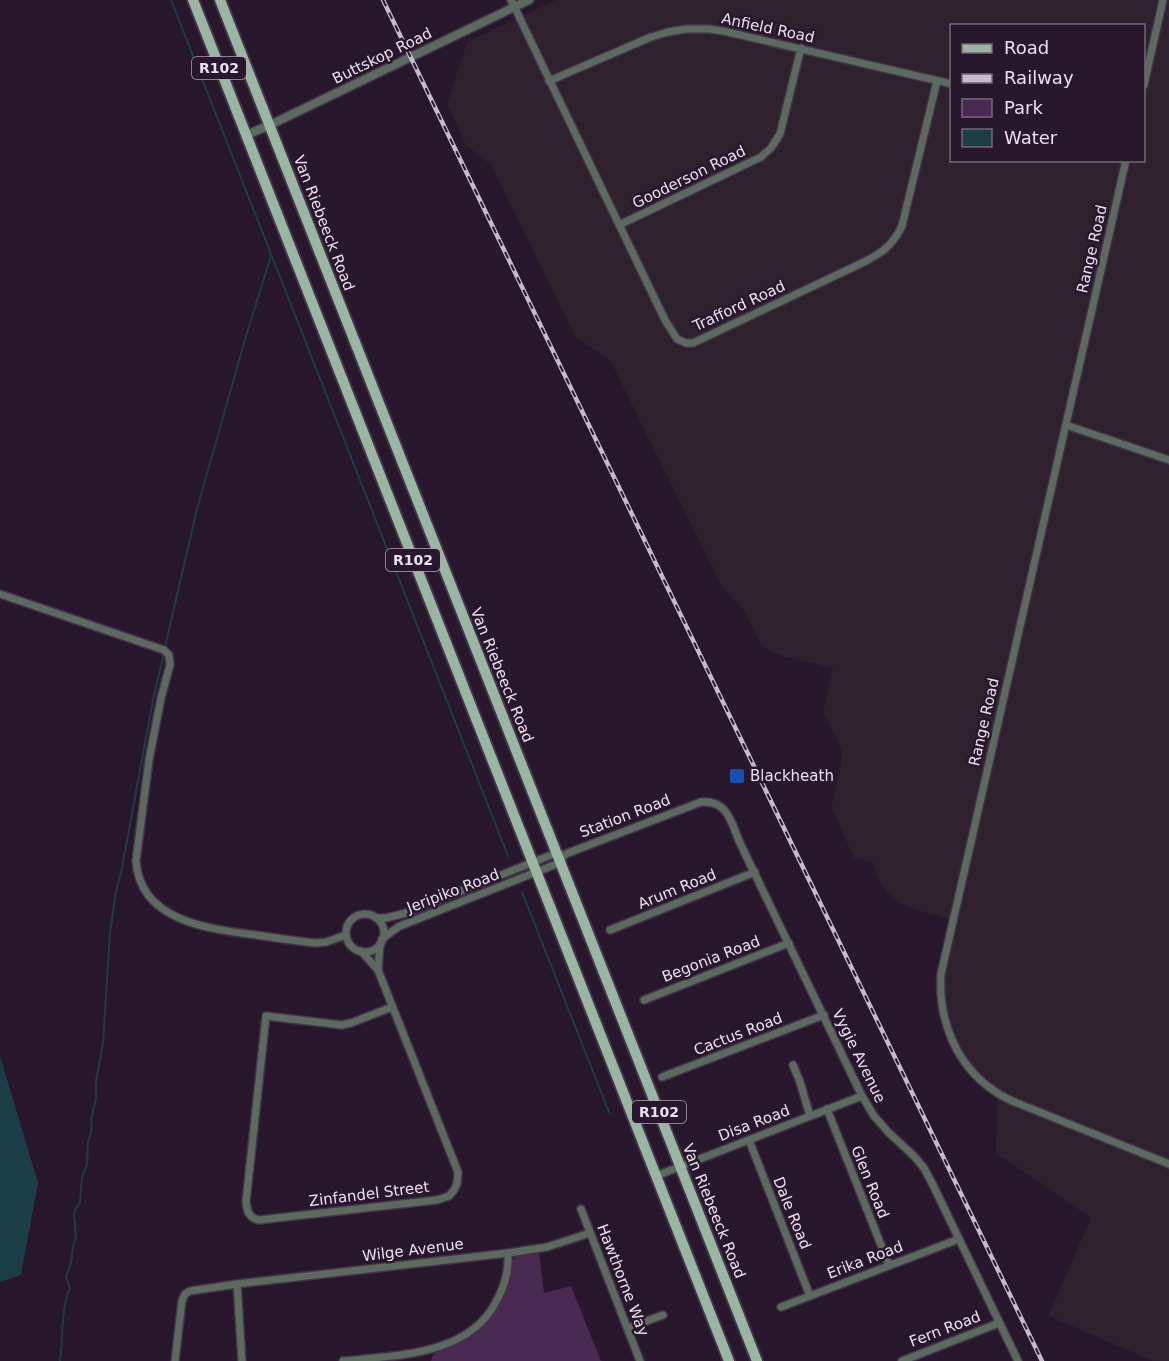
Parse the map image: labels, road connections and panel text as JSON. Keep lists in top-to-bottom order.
{
  "streets": {
    "main road": ["R102", "Van Riebeeck Road"],
    "street": [
      "Anfield Road",
      "Buttskop Road",
      "Gooderson Road",
      "Range Road",
      "Trafford Road",
      "Station Road",
      "Arum Road",
      "Jeripiko Road",
      "Begonia Road",
      "Cactus Road",
      "Vygie Avenue",
      "Disa Road",
      "Glen Road",
      "Zinfandel Street",
      "Dale Road",
      "Wilge Avenue",
      "Erika Road",
      "Hawthorne Way",
      "Fern Road"
    ]
  },
  "crossings": [
    ["Anfield Road", "Gooderson Road"],
    ["Anfield Road", "Trafford Road"],
    ["Buttskop Road", "R102"],
    ["Buttskop Road", "Van Riebeeck Road"],
    ["Buttskop Road", "Trafford Road"],
    ["R102", "Station Road"],
    ["R102", "Jeripiko Road"],
    ["R102", "Disa Road"],
    ["Gooderson Road", "Trafford Road"],
    ["Van Riebeeck Road", "Station Road"],
    ["Van Riebeeck Road", "Disa Road"],
    ["Station Road", "Jeripiko Road"],
    ["Station Road", "Vygie Avenue"],
    ["Arum Road", "Vygie Avenue"],
    ["Jeripiko Road", "Zinfandel Street"],
    ["Begonia Road", "Vygie Avenue"],
    ["Cactus Road", "Vygie Avenue"],
    ["Vygie Avenue", "Disa Road"],
    ["Vygie Avenue", "Erika Road"],
    ["Vygie Avenue", "Fern Road"],
    ["Disa Road", "Glen Road"],
    ["Disa Road", "Dale Road"],
    ["Glen Road", "Erika Road"],
    ["Dale Road", "Erika Road"],
    ["Wilge Avenue", "Hawthorne Way"]
  ],
  "places": {
    "transit": ["Blackheath"]
  },
  "legend": [
    "Road",
    "Railway",
    "Park",
    "Water"
  ]
}
